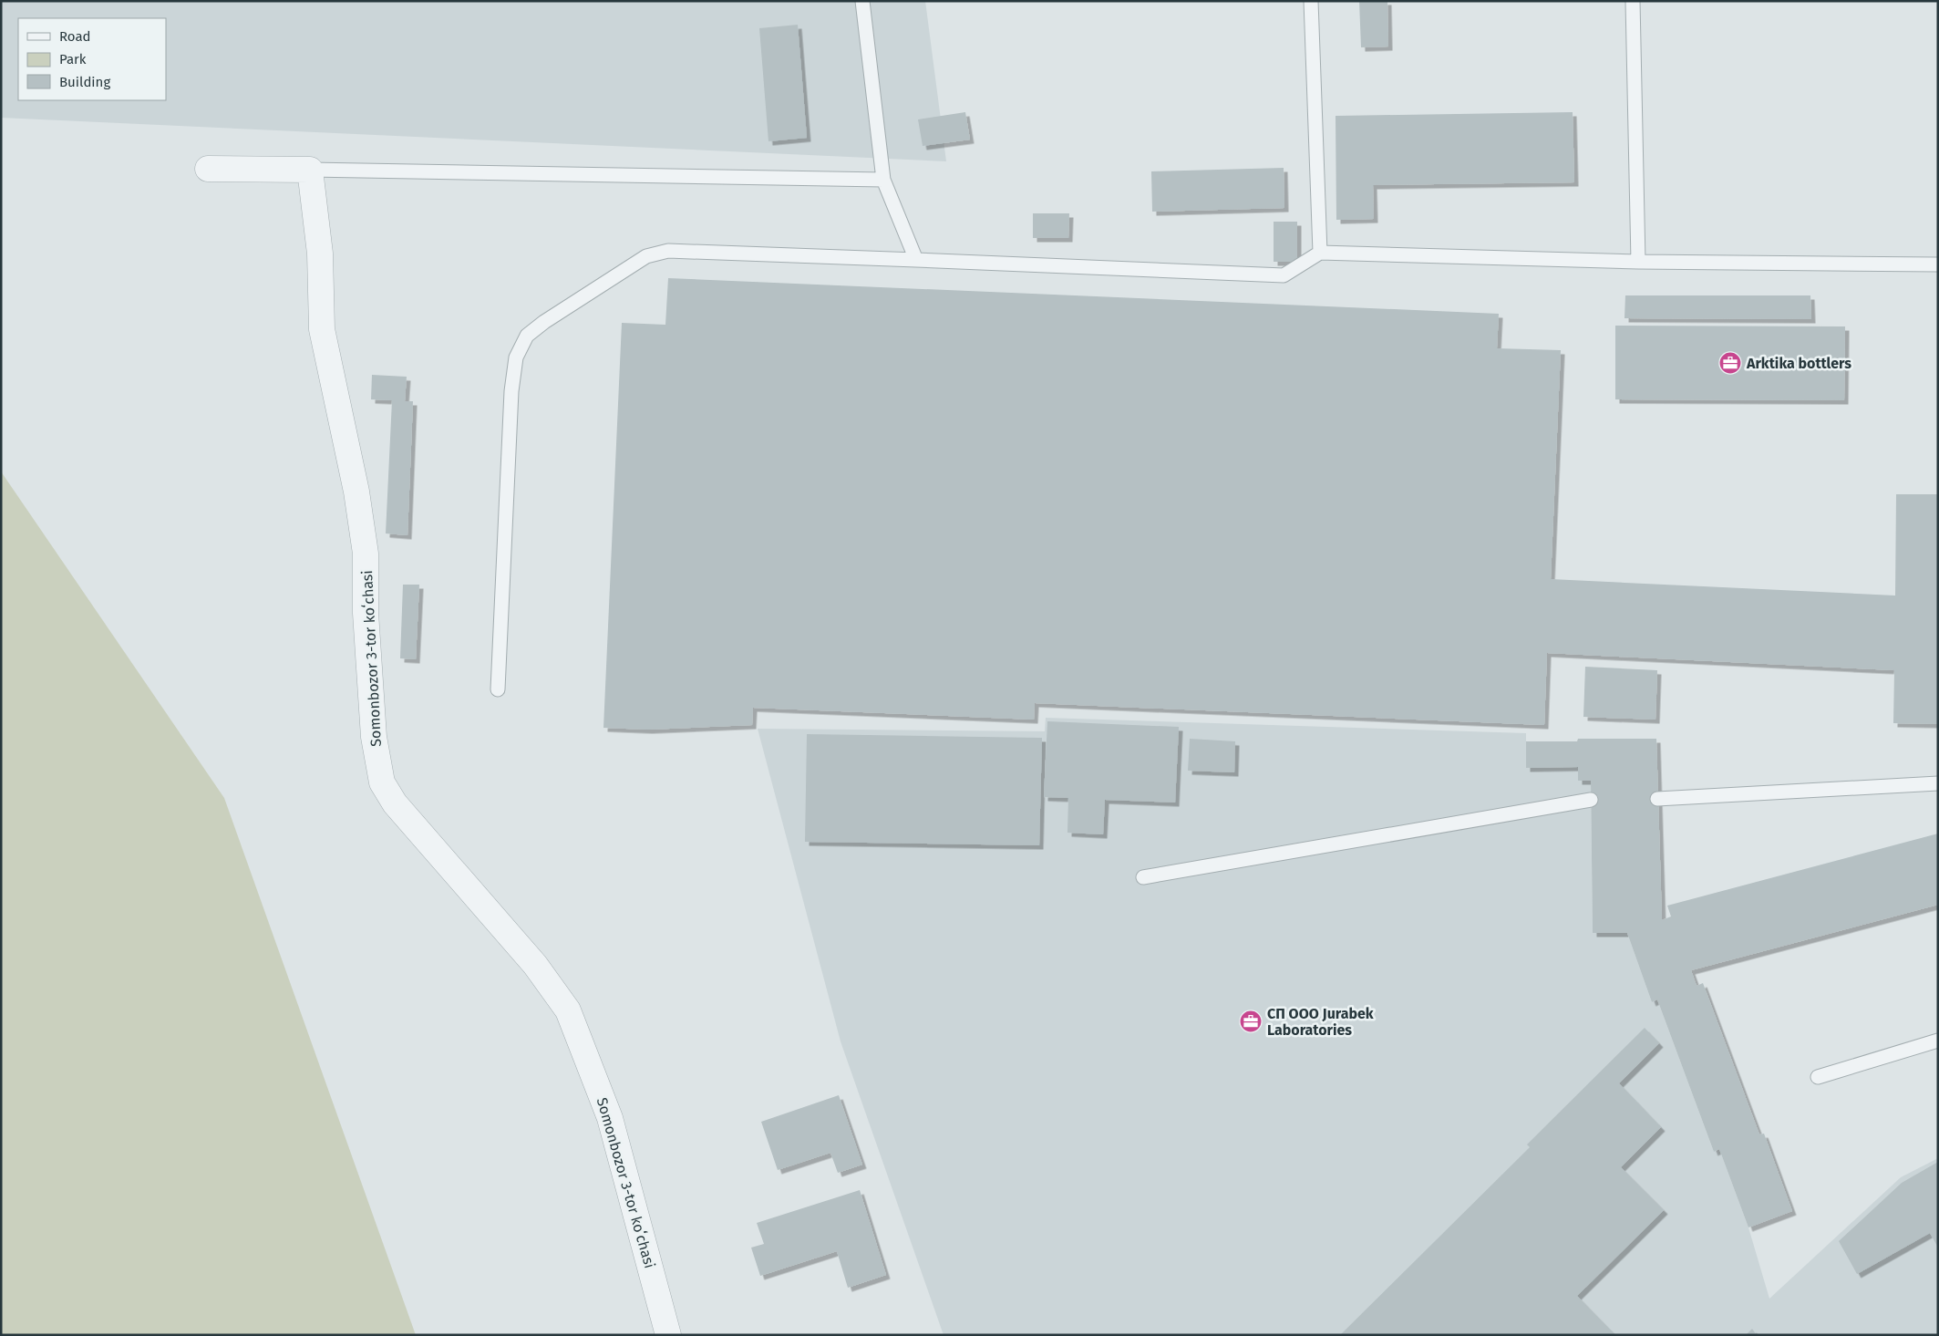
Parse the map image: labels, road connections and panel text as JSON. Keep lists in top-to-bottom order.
{
  "streets": {
    "street": ["Somonbozor 3-tor koʻchasi"]
  },
  "places": {
    "office": ["Arktika bottlers", "СП ООО Jurabek Laboratories"]
  },
  "legend": ["Road", "Park", "Building"]
}
